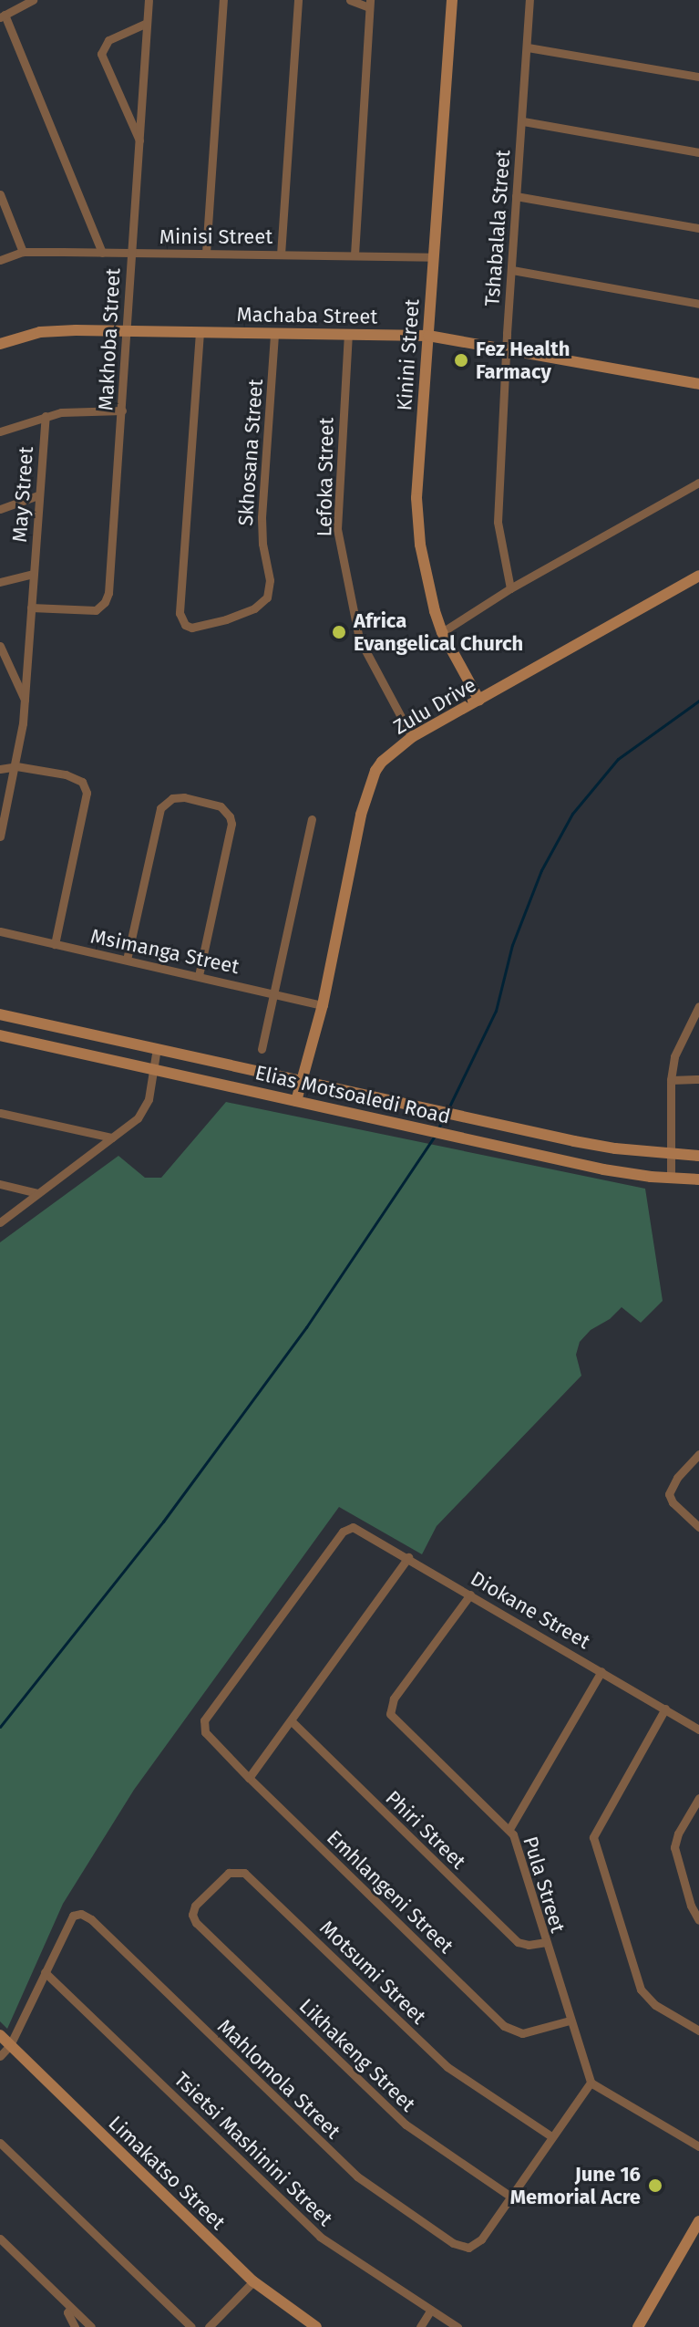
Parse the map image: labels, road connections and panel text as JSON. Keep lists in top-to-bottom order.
{
  "streets": {
    "main road": [
      "Machaba Street",
      "Kinini Street",
      "Zulu Drive",
      "Elias Motsoaledi Road",
      "Limakatso Street"
    ],
    "street": [
      "Tshabalala Street",
      "Minisi Street",
      "Makhoba Street",
      "Skhosana Street",
      "Lefoka Street",
      "May Street",
      "Msimanga Street",
      "Diokane Street",
      "Phiri Street",
      "Pula Street",
      "Emhlangeni Street",
      "Motsumi Street",
      "Likhakeng Street",
      "Mahlomola Street",
      "Tsietsi Mashinini Street"
    ]
  },
  "crossings": [
    ["Tshabalala Street", "Machaba Street"],
    ["Minisi Street", "Makhoba Street"],
    ["Minisi Street", "Kinini Street"],
    ["Machaba Street", "Makhoba Street"],
    ["Machaba Street", "Kinini Street"],
    ["Machaba Street", "Skhosana Street"],
    ["Machaba Street", "Lefoka Street"],
    ["Makhoba Street", "May Street"],
    ["Kinini Street", "Zulu Drive"],
    ["Lefoka Street", "Zulu Drive"],
    ["Zulu Drive", "Msimanga Street"],
    ["Zulu Drive", "Elias Motsoaledi Road"],
    ["Diokane Street", "Pula Street"],
    ["Diokane Street", "Emhlangeni Street"],
    ["Phiri Street", "Pula Street"],
    ["Pula Street", "Emhlangeni Street"],
    ["Motsumi Street", "Likhakeng Street"],
    ["Likhakeng Street", "Mahlomola Street"],
    ["Mahlomola Street", "Tsietsi Mashinini Street"]
  ],
  "places": ["Fez Health Farmacy", "Africa Evangelical Church", "June 16 Memorial Acre"]
}
